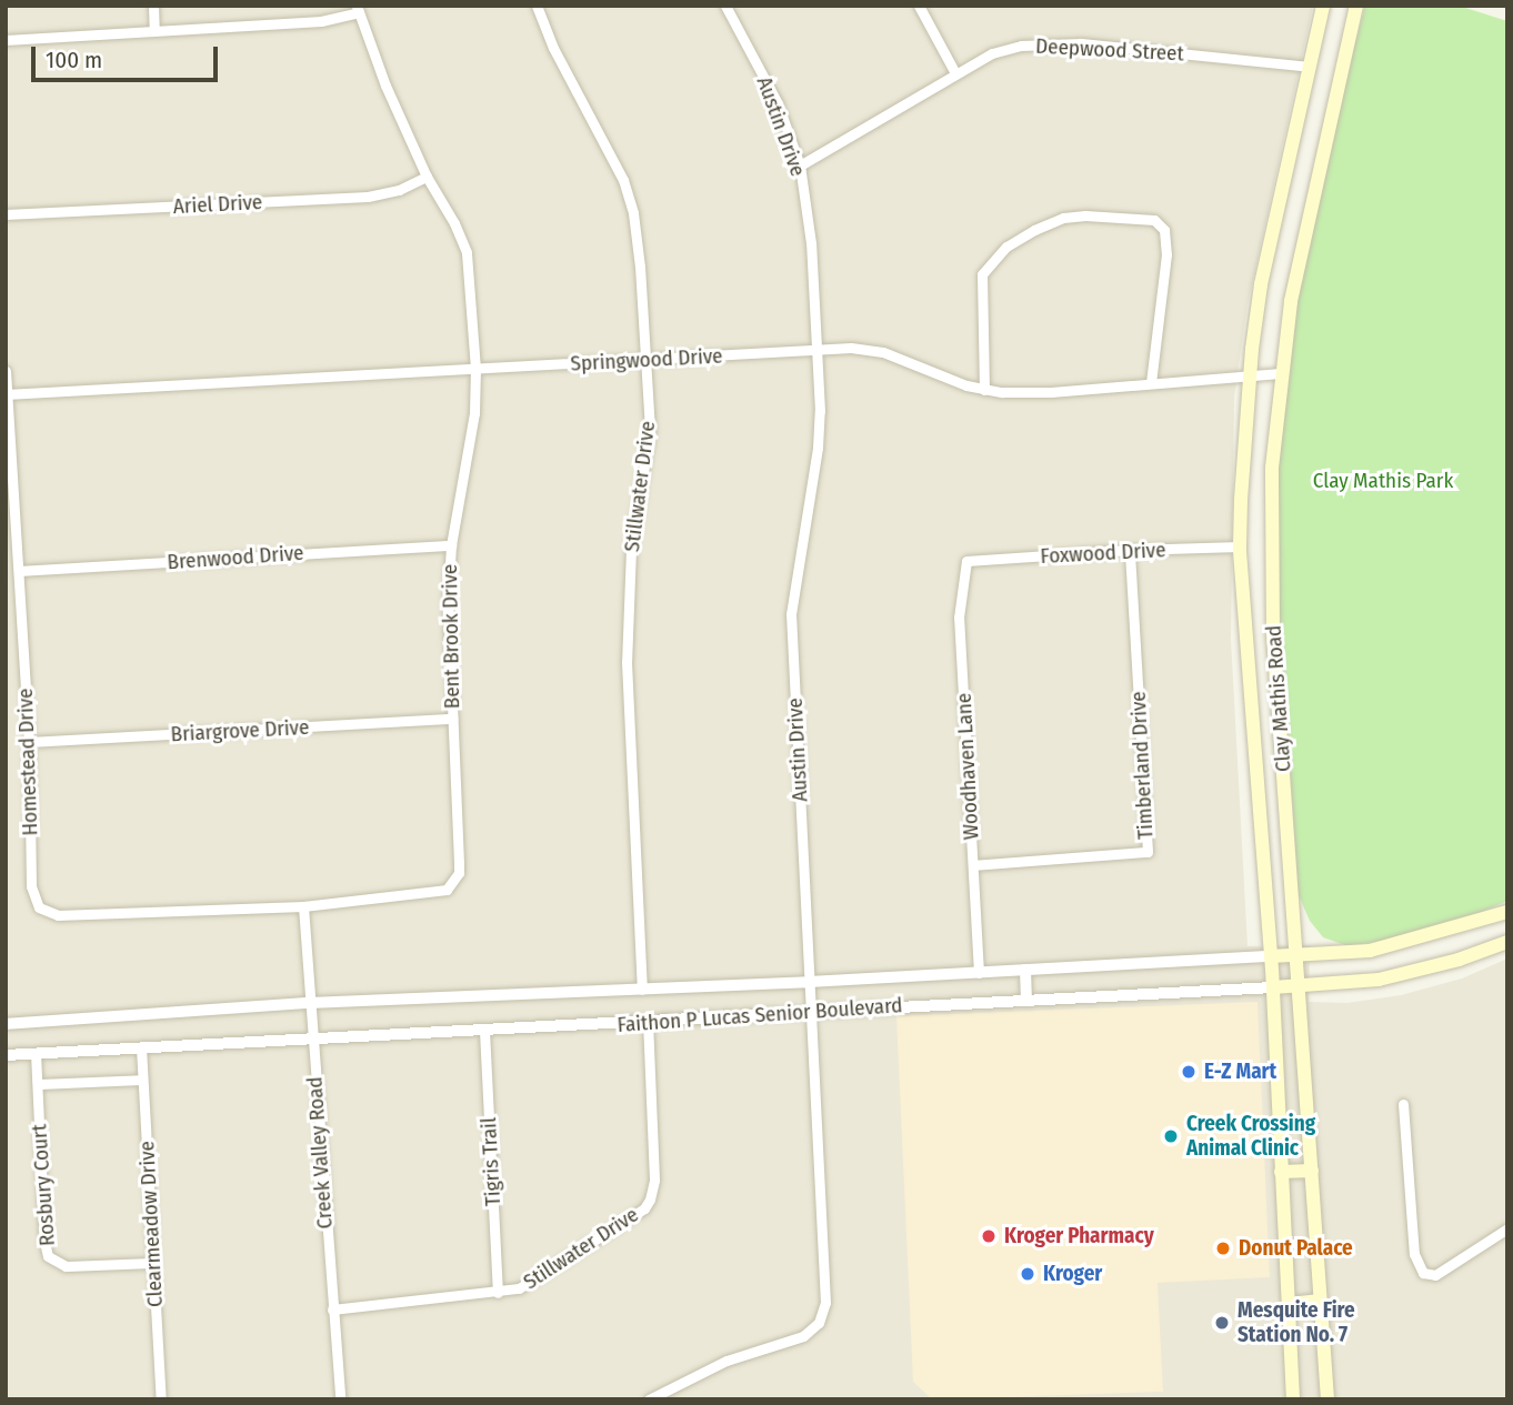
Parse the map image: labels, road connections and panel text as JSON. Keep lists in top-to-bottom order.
{
  "streets": {
    "main road": ["Clay Mathis Road", "Faithon P Lucas Senior Boulevard"],
    "street": [
      "Deepwood Street",
      "Austin Drive",
      "Ariel Drive",
      "Springwood Drive",
      "Stillwater Drive",
      "Foxwood Drive",
      "Brenwood Drive",
      "Bent Brook Drive",
      "Briargrove Drive",
      "Homestead Drive",
      "Timberland Drive",
      "Woodhaven Lane",
      "Creek Valley Road",
      "Tigris Trail",
      "Rosbury Court",
      "Clearmeadow Drive"
    ]
  },
  "crossings": [
    ["Deepwood Street", "Austin Drive"],
    ["Deepwood Street", "Clay Mathis Road"],
    ["Austin Drive", "Springwood Drive"],
    ["Austin Drive", "Faithon P Lucas Senior Boulevard"],
    ["Ariel Drive", "Bent Brook Drive"],
    ["Springwood Drive", "Stillwater Drive"],
    ["Springwood Drive", "Bent Brook Drive"],
    ["Springwood Drive", "Clay Mathis Road"],
    ["Springwood Drive", "Homestead Drive"],
    ["Stillwater Drive", "Faithon P Lucas Senior Boulevard"],
    ["Stillwater Drive", "Creek Valley Road"],
    ["Stillwater Drive", "Tigris Trail"],
    ["Foxwood Drive", "Clay Mathis Road"],
    ["Foxwood Drive", "Timberland Drive"],
    ["Foxwood Drive", "Woodhaven Lane"],
    ["Brenwood Drive", "Bent Brook Drive"],
    ["Brenwood Drive", "Homestead Drive"],
    ["Bent Brook Drive", "Briargrove Drive"],
    ["Bent Brook Drive", "Homestead Drive"],
    ["Bent Brook Drive", "Creek Valley Road"],
    ["Clay Mathis Road", "Faithon P Lucas Senior Boulevard"],
    ["Briargrove Drive", "Homestead Drive"],
    ["Timberland Drive", "Woodhaven Lane"],
    ["Woodhaven Lane", "Faithon P Lucas Senior Boulevard"],
    ["Faithon P Lucas Senior Boulevard", "Creek Valley Road"],
    ["Faithon P Lucas Senior Boulevard", "Tigris Trail"],
    ["Faithon P Lucas Senior Boulevard", "Rosbury Court"],
    ["Faithon P Lucas Senior Boulevard", "Clearmeadow Drive"],
    ["Rosbury Court", "Clearmeadow Drive"]
  ],
  "parks": ["Clay Mathis Park"],
  "places": [
    "E-Z Mart",
    "Creek Crossing Animal Clinic",
    "Kroger Pharmacy",
    "Donut Palace",
    "Kroger",
    "Mesquite Fire Station No. 7"
  ],
  "scale_bar": "100 m"
}
